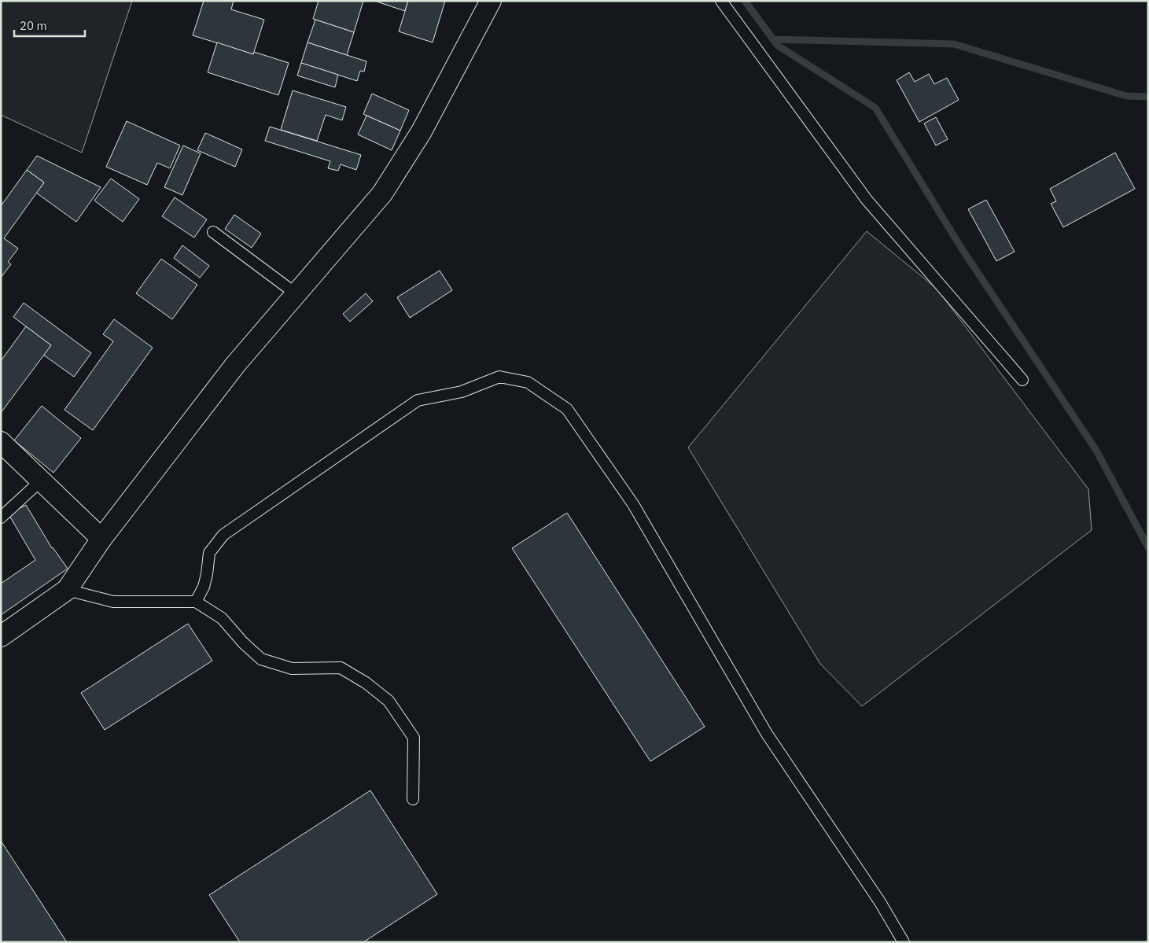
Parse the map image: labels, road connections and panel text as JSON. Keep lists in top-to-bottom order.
{
  "scale_bar": "20 m"
}
